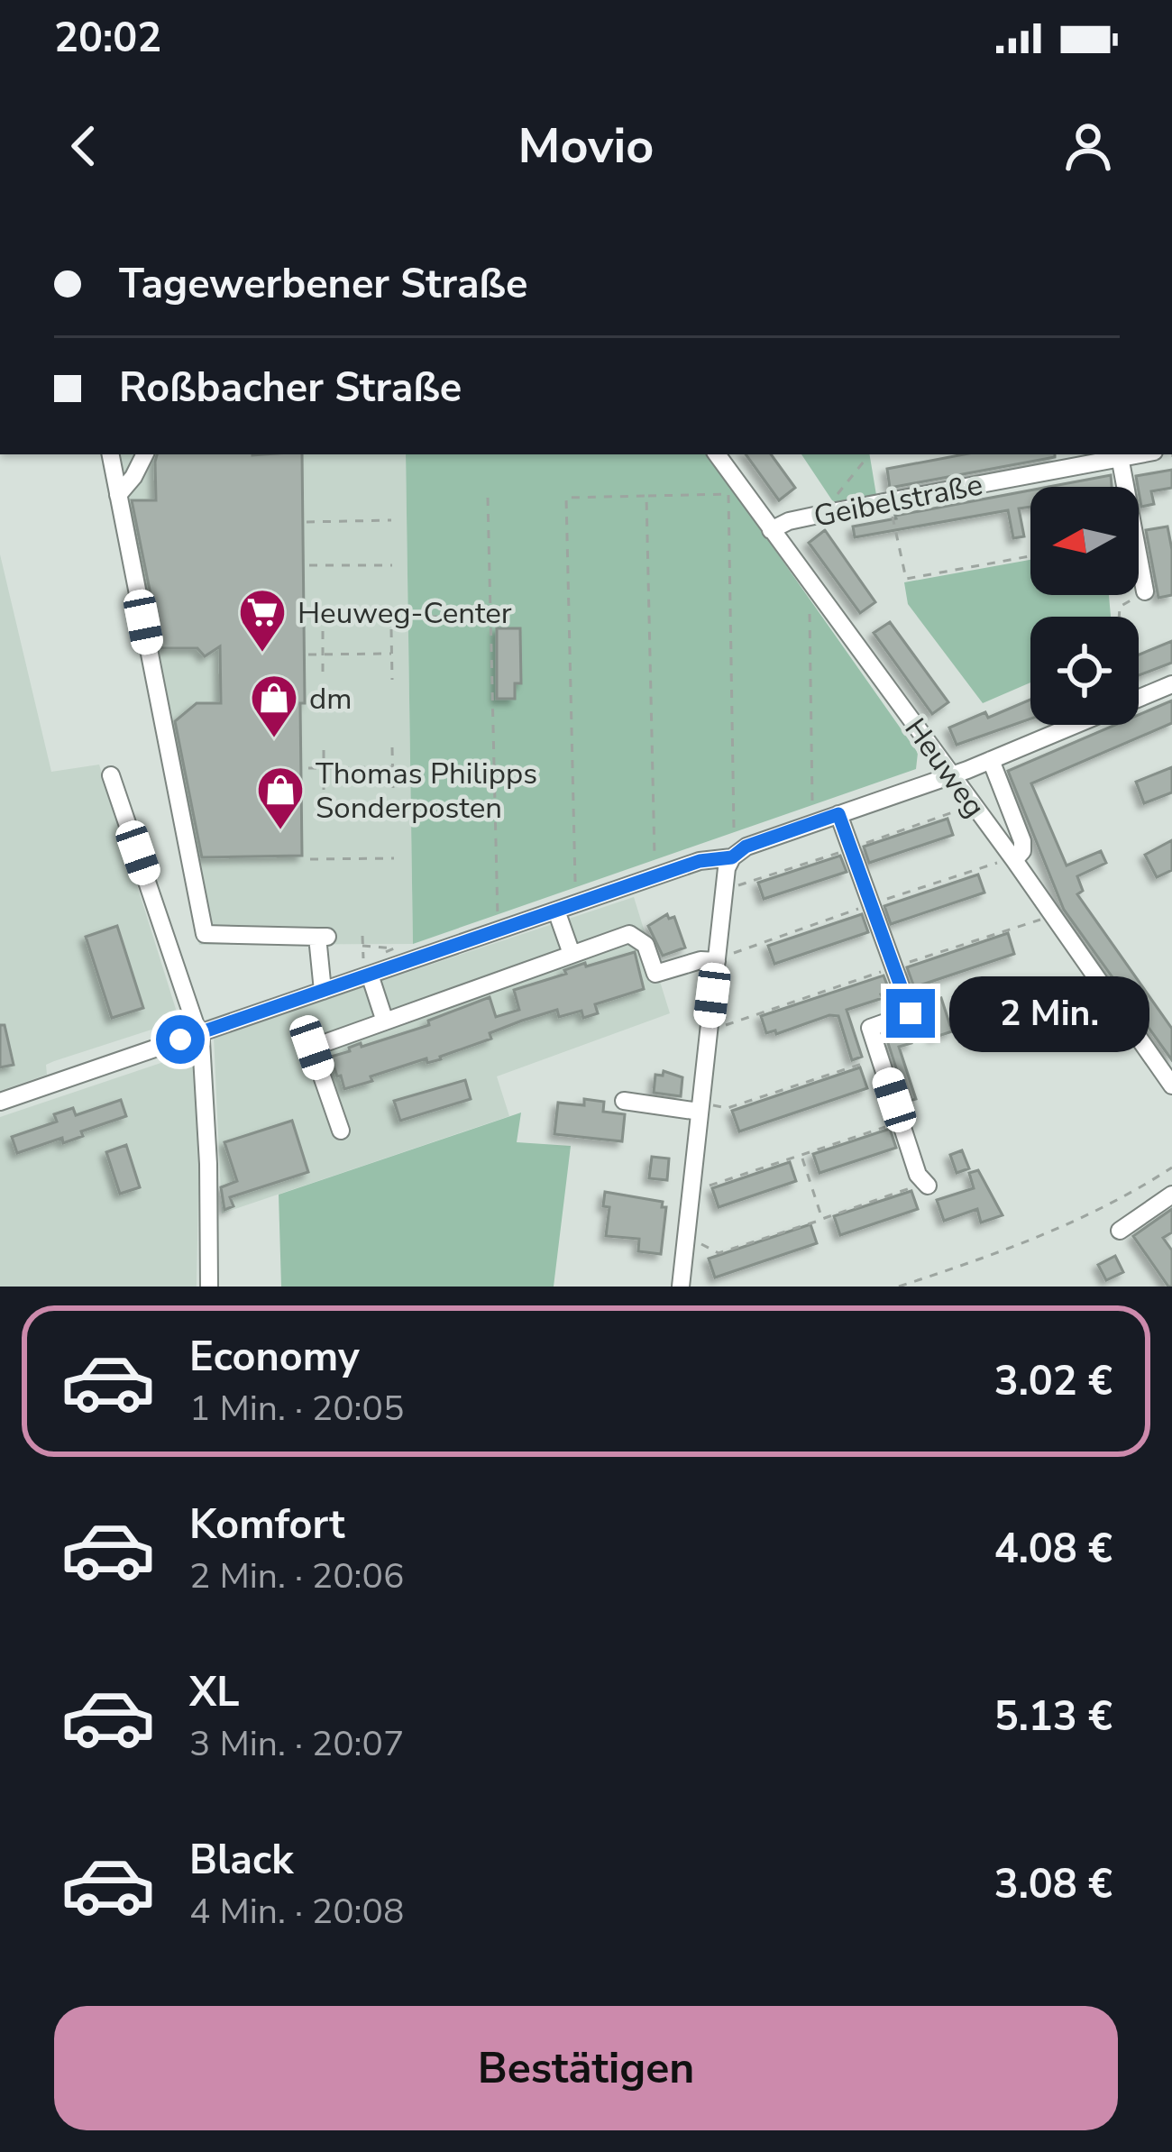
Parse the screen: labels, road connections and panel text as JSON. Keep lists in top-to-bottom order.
{
  "streets": {
    "street": ["Geibelstraße", "Heuweg"]
  },
  "crossings": [
    ["Geibelstraße", "Heuweg"]
  ],
  "places": {
    "supermarket": ["Heuweg-Center"],
    "shop": ["dm", "Thomas Philipps Sonderposten"]
  },
  "north": "left",
  "page": {
    "status": "20:02",
    "header": "Movio",
    "banner": ["Tagewerbener Straße", "Roßbacher Straße"],
    "bubble": "2 Min.",
    "list": [
      {
        "name": "Economy",
        "note": "1 Min. · 20:05",
        "value": "3.02 €"
      },
      {
        "name": "Komfort",
        "note": "2 Min. · 20:06",
        "value": "4.08 €"
      },
      {
        "name": "XL",
        "note": "3 Min. · 20:07",
        "value": "5.13 €"
      },
      {
        "name": "Black",
        "note": "4 Min. · 20:08",
        "value": "3.08 €"
      }
    ],
    "buttons": "Bestätigen"
  }
}
